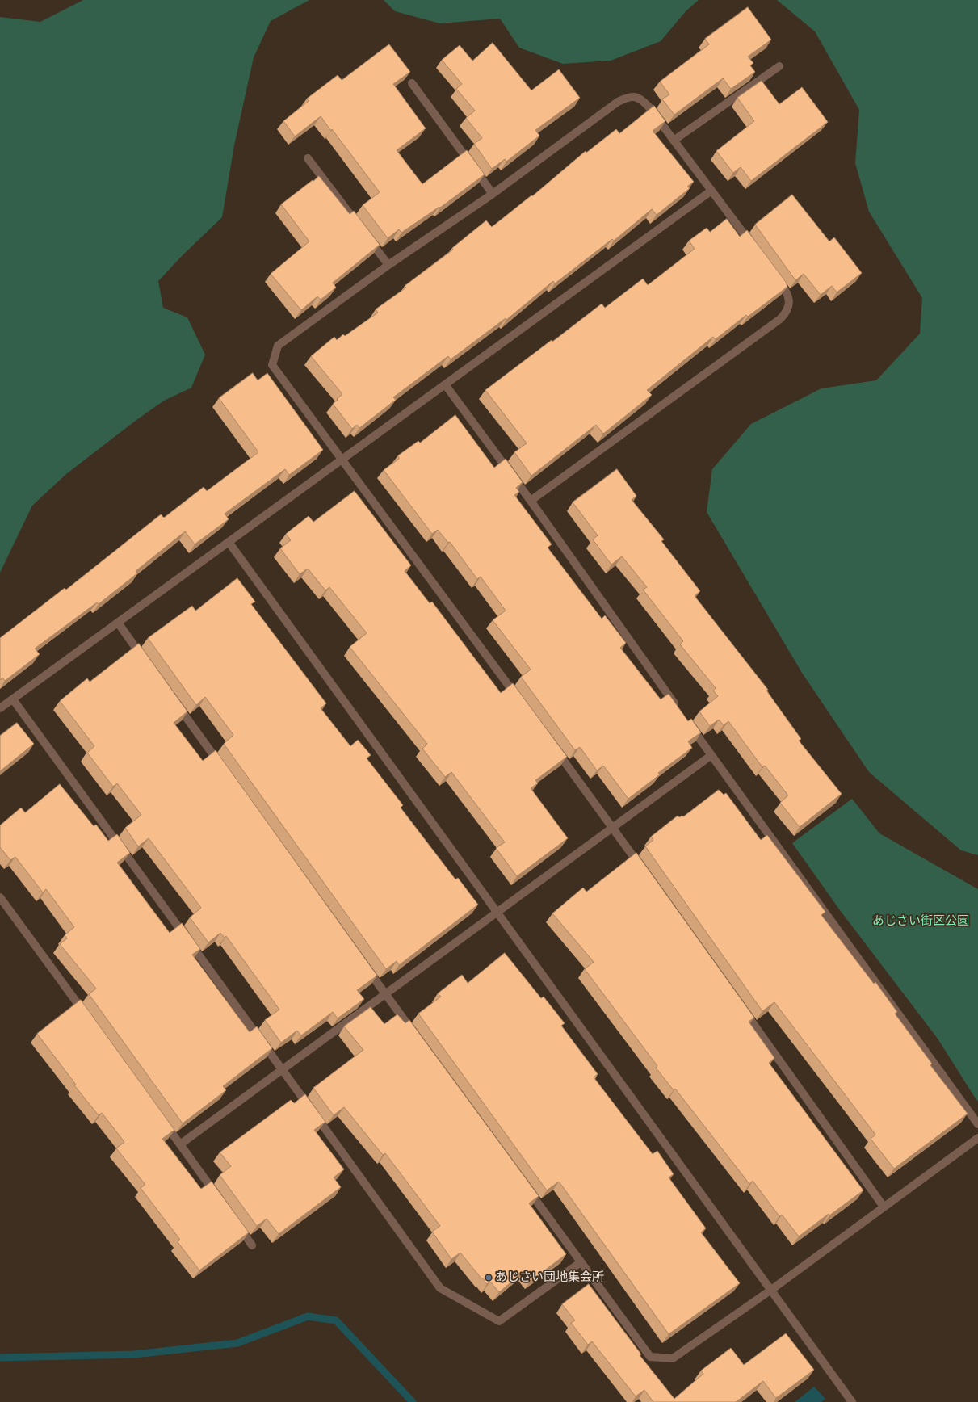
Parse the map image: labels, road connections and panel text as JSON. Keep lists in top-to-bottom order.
{
  "parks": ["あじさい街区公園"],
  "places": ["あじさい団地集会所"]
}
